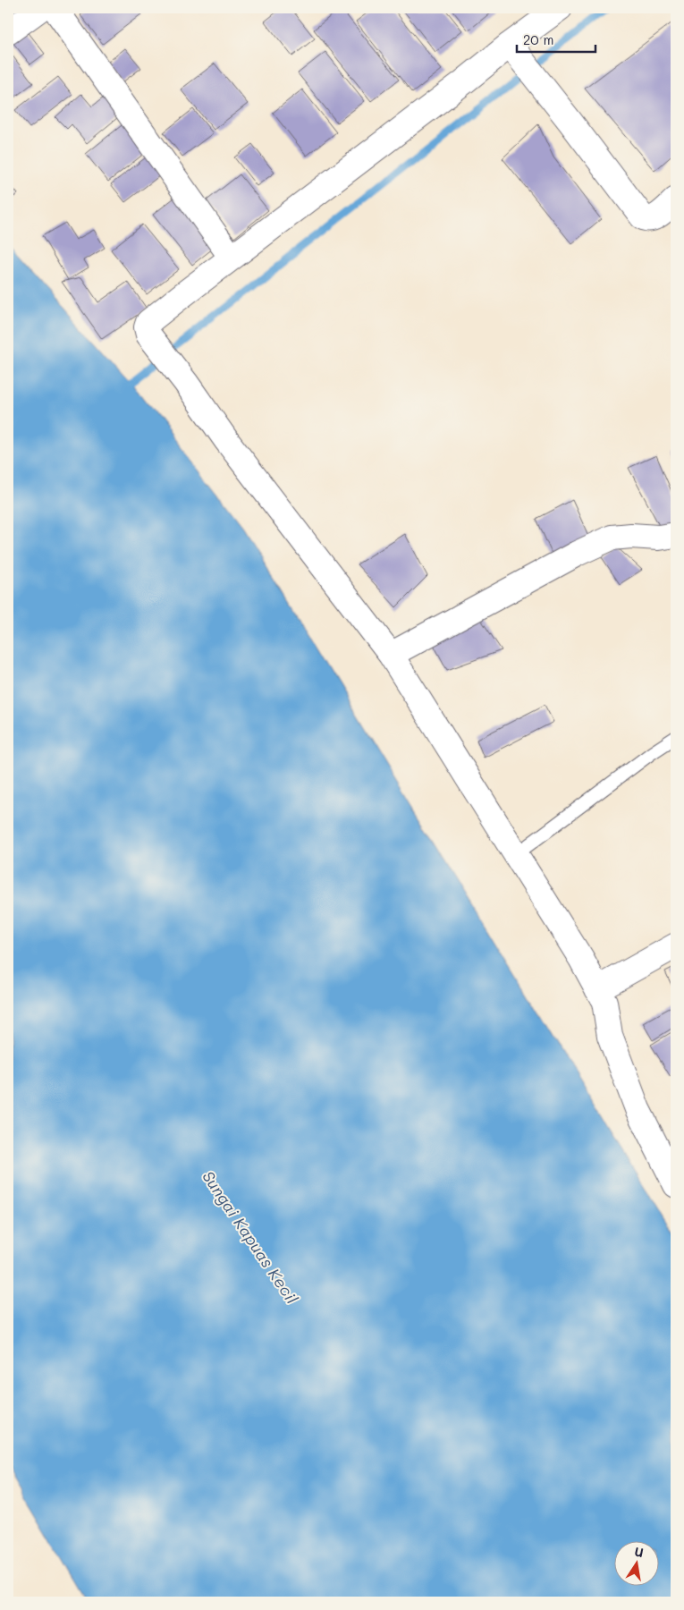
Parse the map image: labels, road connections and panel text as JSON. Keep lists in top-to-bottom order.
{
  "water": ["Sungai Kapuas Kecil"],
  "scale_bar": "20 m",
  "north": "top"
}
